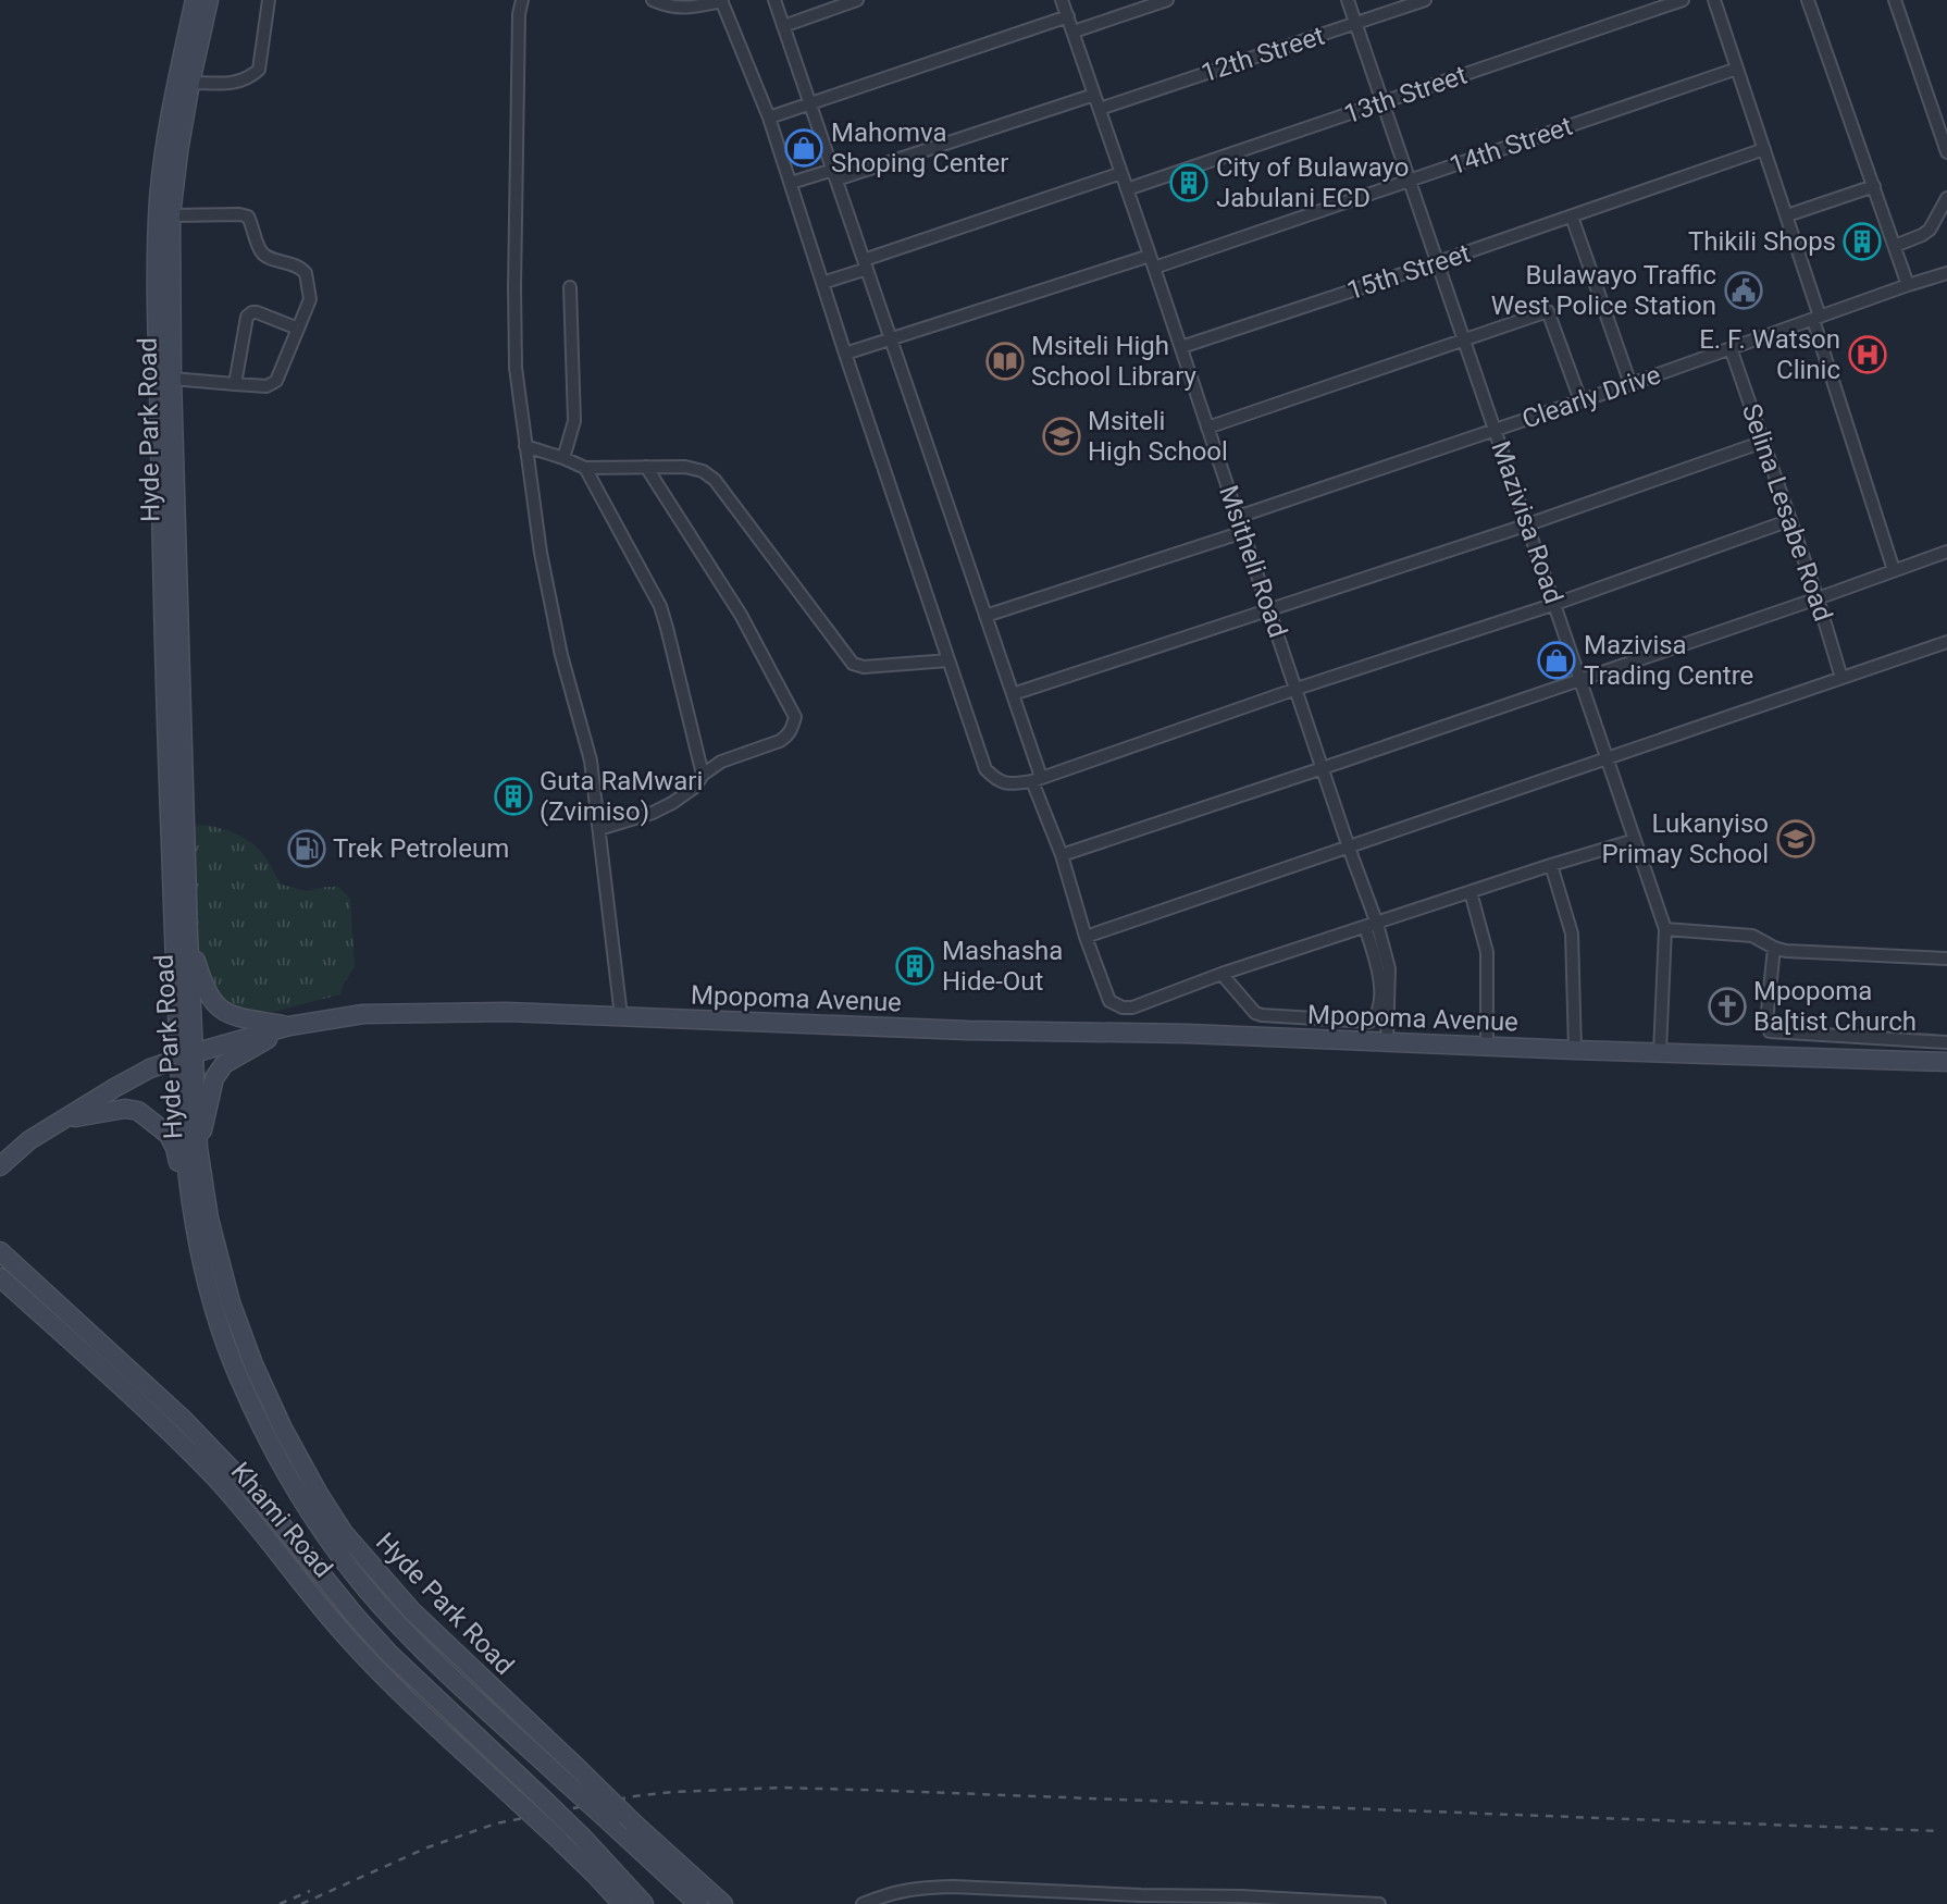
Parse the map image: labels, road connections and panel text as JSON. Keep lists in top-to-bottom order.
{
  "streets": {
    "street": [
      "12th Street",
      "13th Street",
      "14th Street",
      "15th Street",
      "Clearly Drive",
      "Hyde Park Road",
      "Selina Lesabe Road",
      "Mazivisa Road",
      "Msitheli Road",
      "Mpopoma Avenue",
      "Khami Road"
    ]
  },
  "crossings": [
    ["12th Street", "Mazivisa Road"],
    ["12th Street", "Msitheli Road"],
    ["13th Street", "Mazivisa Road"],
    ["13th Street", "Msitheli Road"],
    ["14th Street", "Mazivisa Road"],
    ["14th Street", "Msitheli Road"],
    ["15th Street", "Mazivisa Road"],
    ["15th Street", "Msitheli Road"],
    ["Clearly Drive", "Selina Lesabe Road"],
    ["Clearly Drive", "Mazivisa Road"],
    ["Clearly Drive", "Msitheli Road"],
    ["Hyde Park Road", "Mpopoma Avenue"],
    ["Mazivisa Road", "Mpopoma Avenue"],
    ["Msitheli Road", "Mpopoma Avenue"]
  ],
  "places": {
    "shop": ["Mahomva Shoping Center", "Mazivisa Trading Centre"],
    "building": [
      "City of Bulawayo Jabulani ECD",
      "Thikili Shops",
      "Guta RaMwari (Zvimiso)",
      "Mashasha Hide-Out"
    ],
    "public building": ["Bulawayo Traffic West Police Station"],
    "hospital": ["E. F. Watson Clinic"],
    "library": ["Msiteli High School Library"],
    "school or university": ["Msiteli High School", "Lukanyiso Primay School"],
    "fuel station": ["Trek Petroleum"],
    "church": ["Mpopoma Ba[tist Church"]
  }
}
